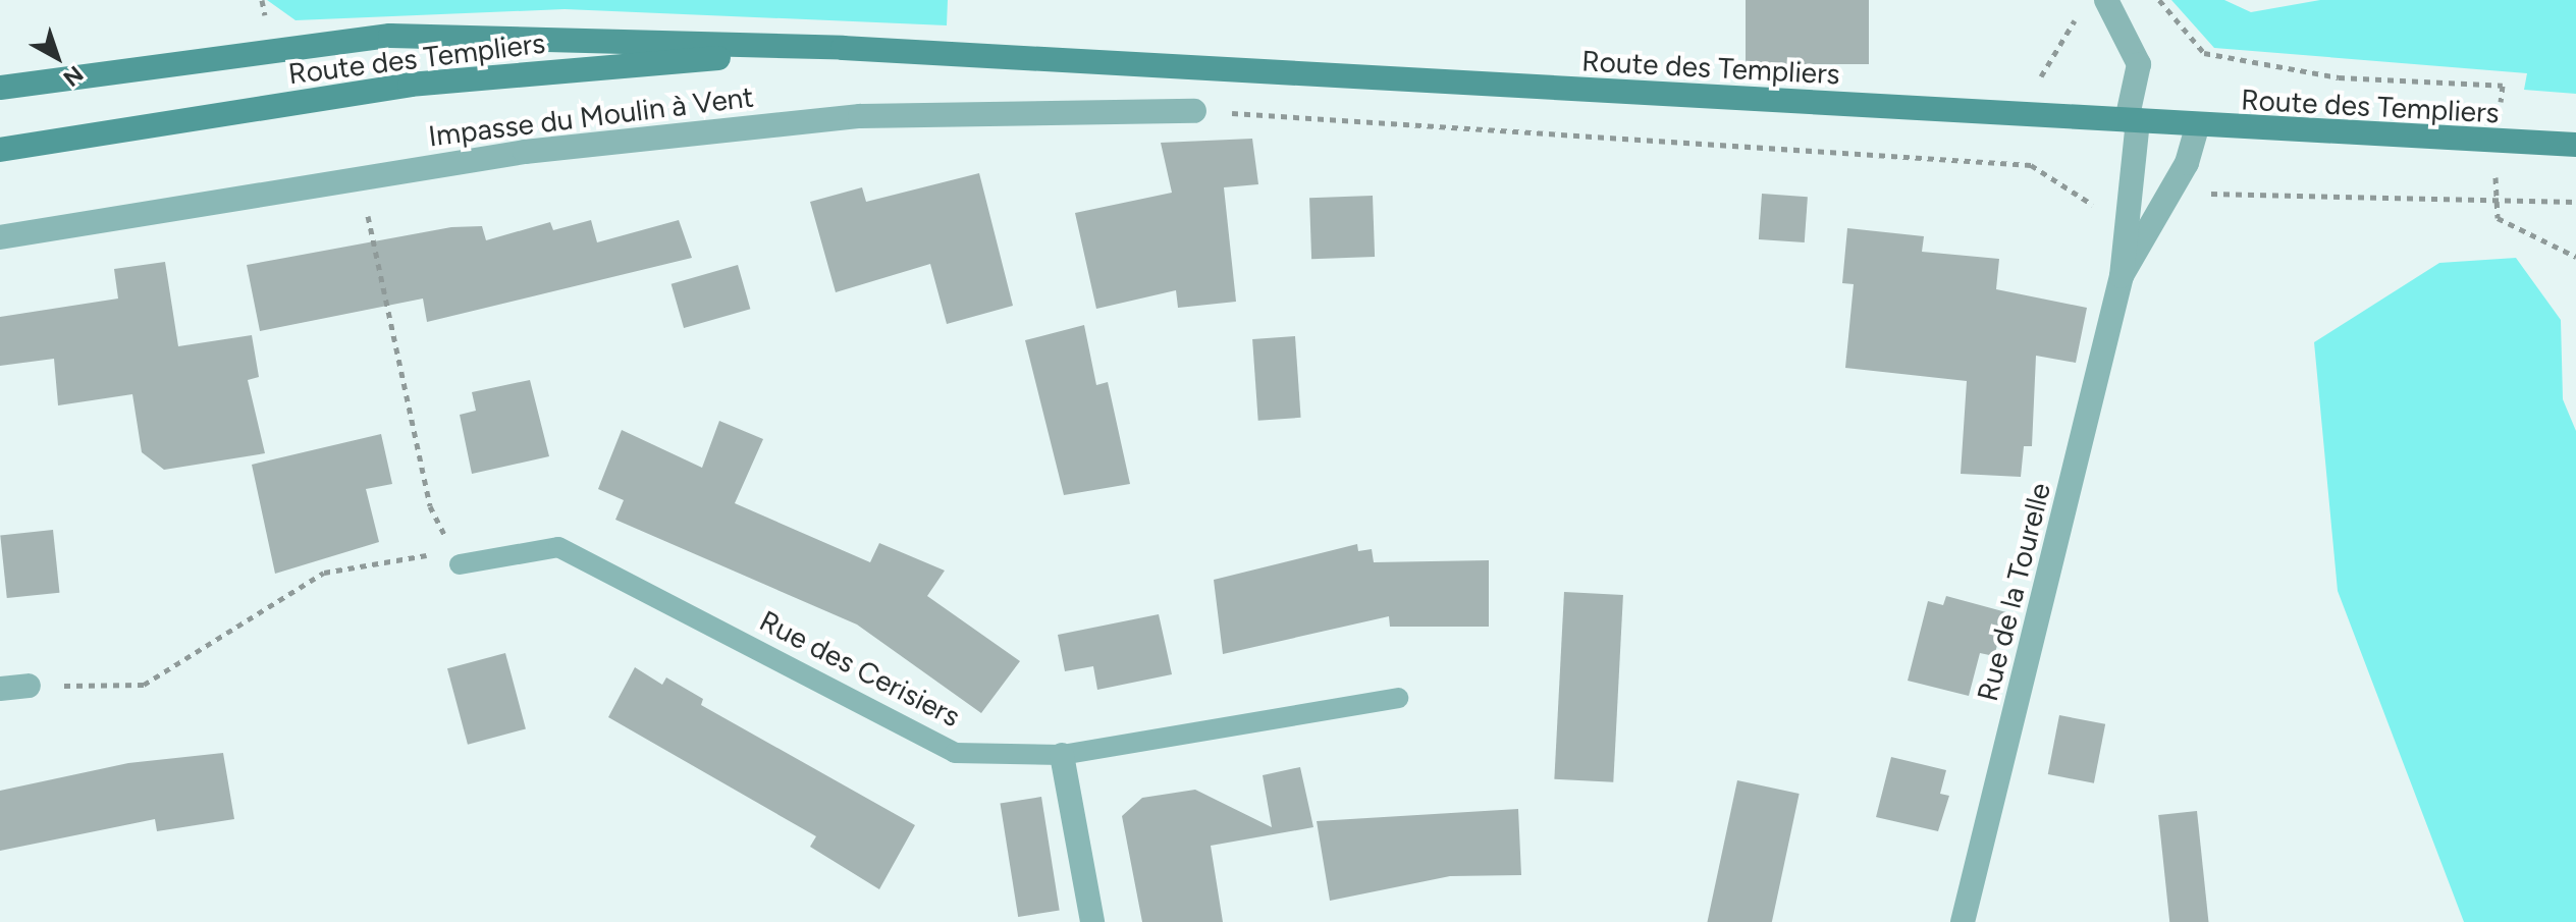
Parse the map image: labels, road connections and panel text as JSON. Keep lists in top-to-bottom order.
{
  "streets": {
    "main road": ["Route des Templiers"],
    "street": ["Impasse du Moulin à Vent", "Rue de la Tourelle"],
    "lane": ["Rue des Cerisiers"]
  },
  "crossings": [
    ["Route des Templiers", "Rue de la Tourelle"]
  ],
  "north": "bottom right"
}
